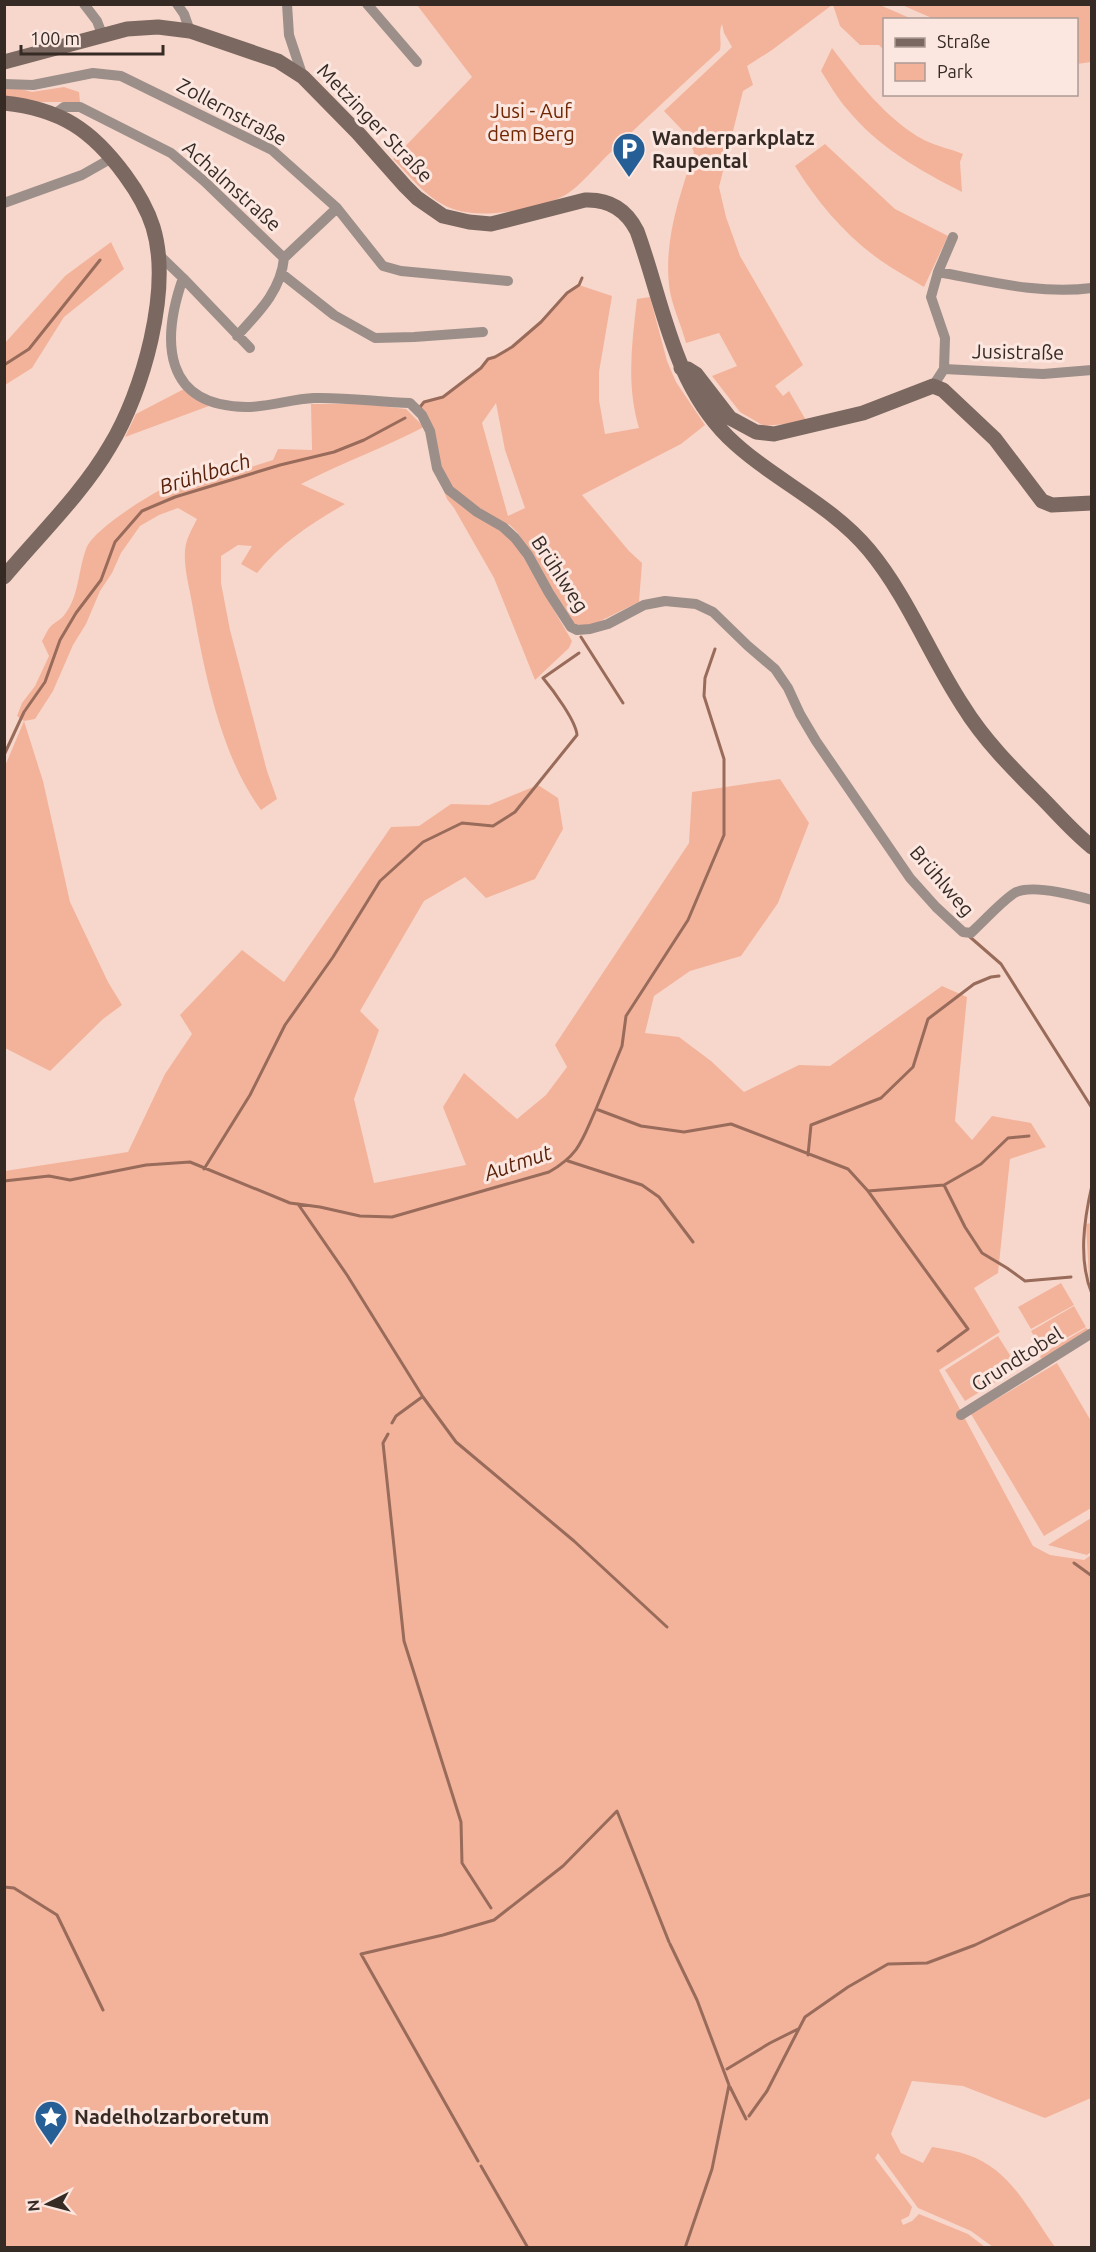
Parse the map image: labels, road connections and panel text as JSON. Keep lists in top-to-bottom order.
{
  "streets": {
    "main road": ["Metzinger Straße"],
    "street": [
      "Zollernstraße",
      "Achalmstraße",
      "Jusistraße",
      "Brühlweg",
      "Grundtobel"
    ]
  },
  "water": ["Brühlbach", "Autmut"],
  "parks": ["Jusi - Auf dem Berg"],
  "places": {
    "parking": ["Wanderparkplatz Raupental"],
    "place": ["Nadelholzarboretum"]
  },
  "legend": ["Straße", "Park"],
  "scale_bar": "100 m",
  "north": "left"
}
